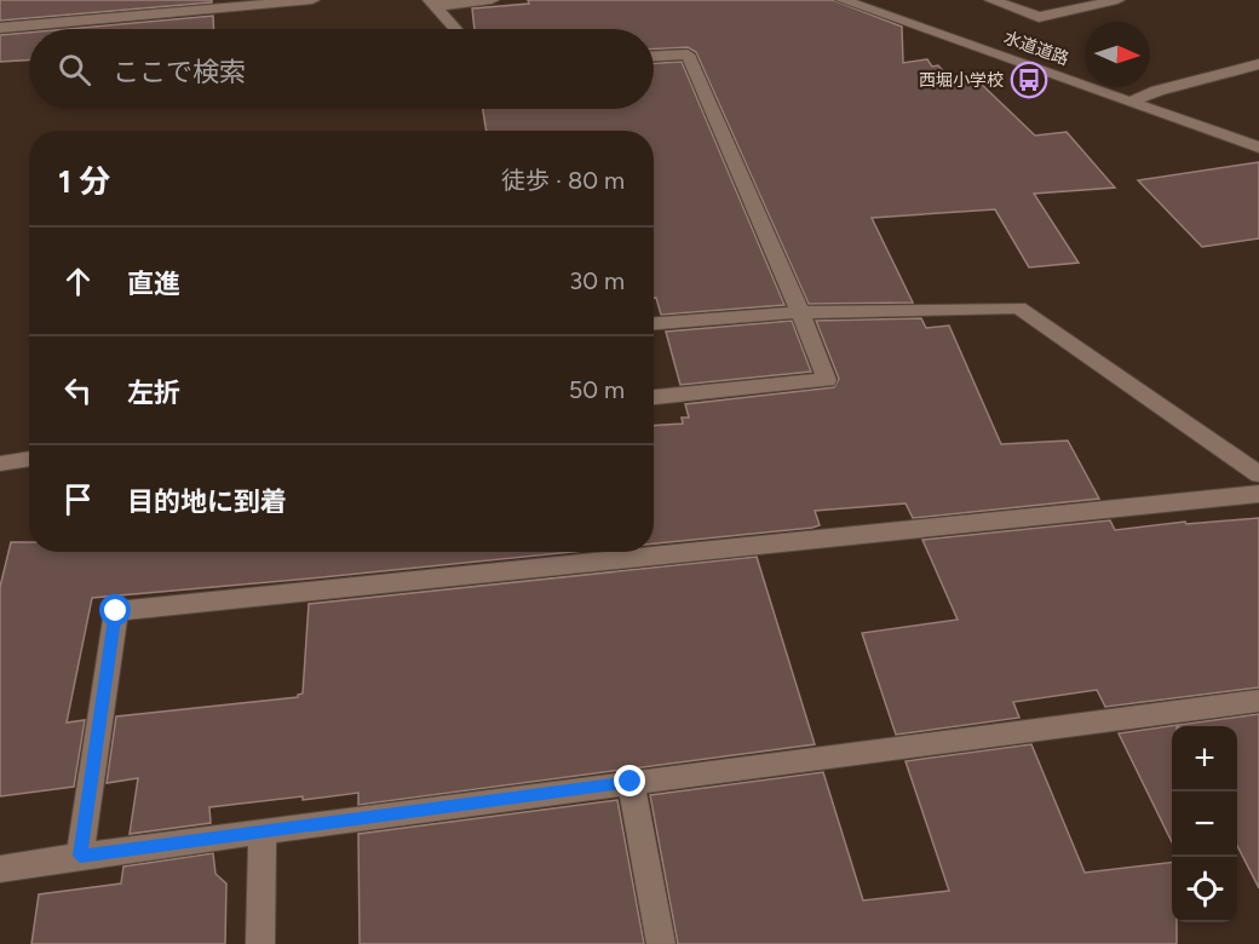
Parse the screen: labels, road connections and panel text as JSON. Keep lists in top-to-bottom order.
{
  "streets": {
    "street": ["水道道路"]
  },
  "places": {
    "bus stop": ["西堀小学校"]
  },
  "north": "right",
  "page": {
    "search": "ここで検索",
    "heading": ["1 分", "徒歩 · 80 m"],
    "list": [
      ["直進", "30 m"],
      ["左折", "50 m"],
      "目的地に到着"
    ],
    "map_buttons": ["+", "−"]
  }
}
